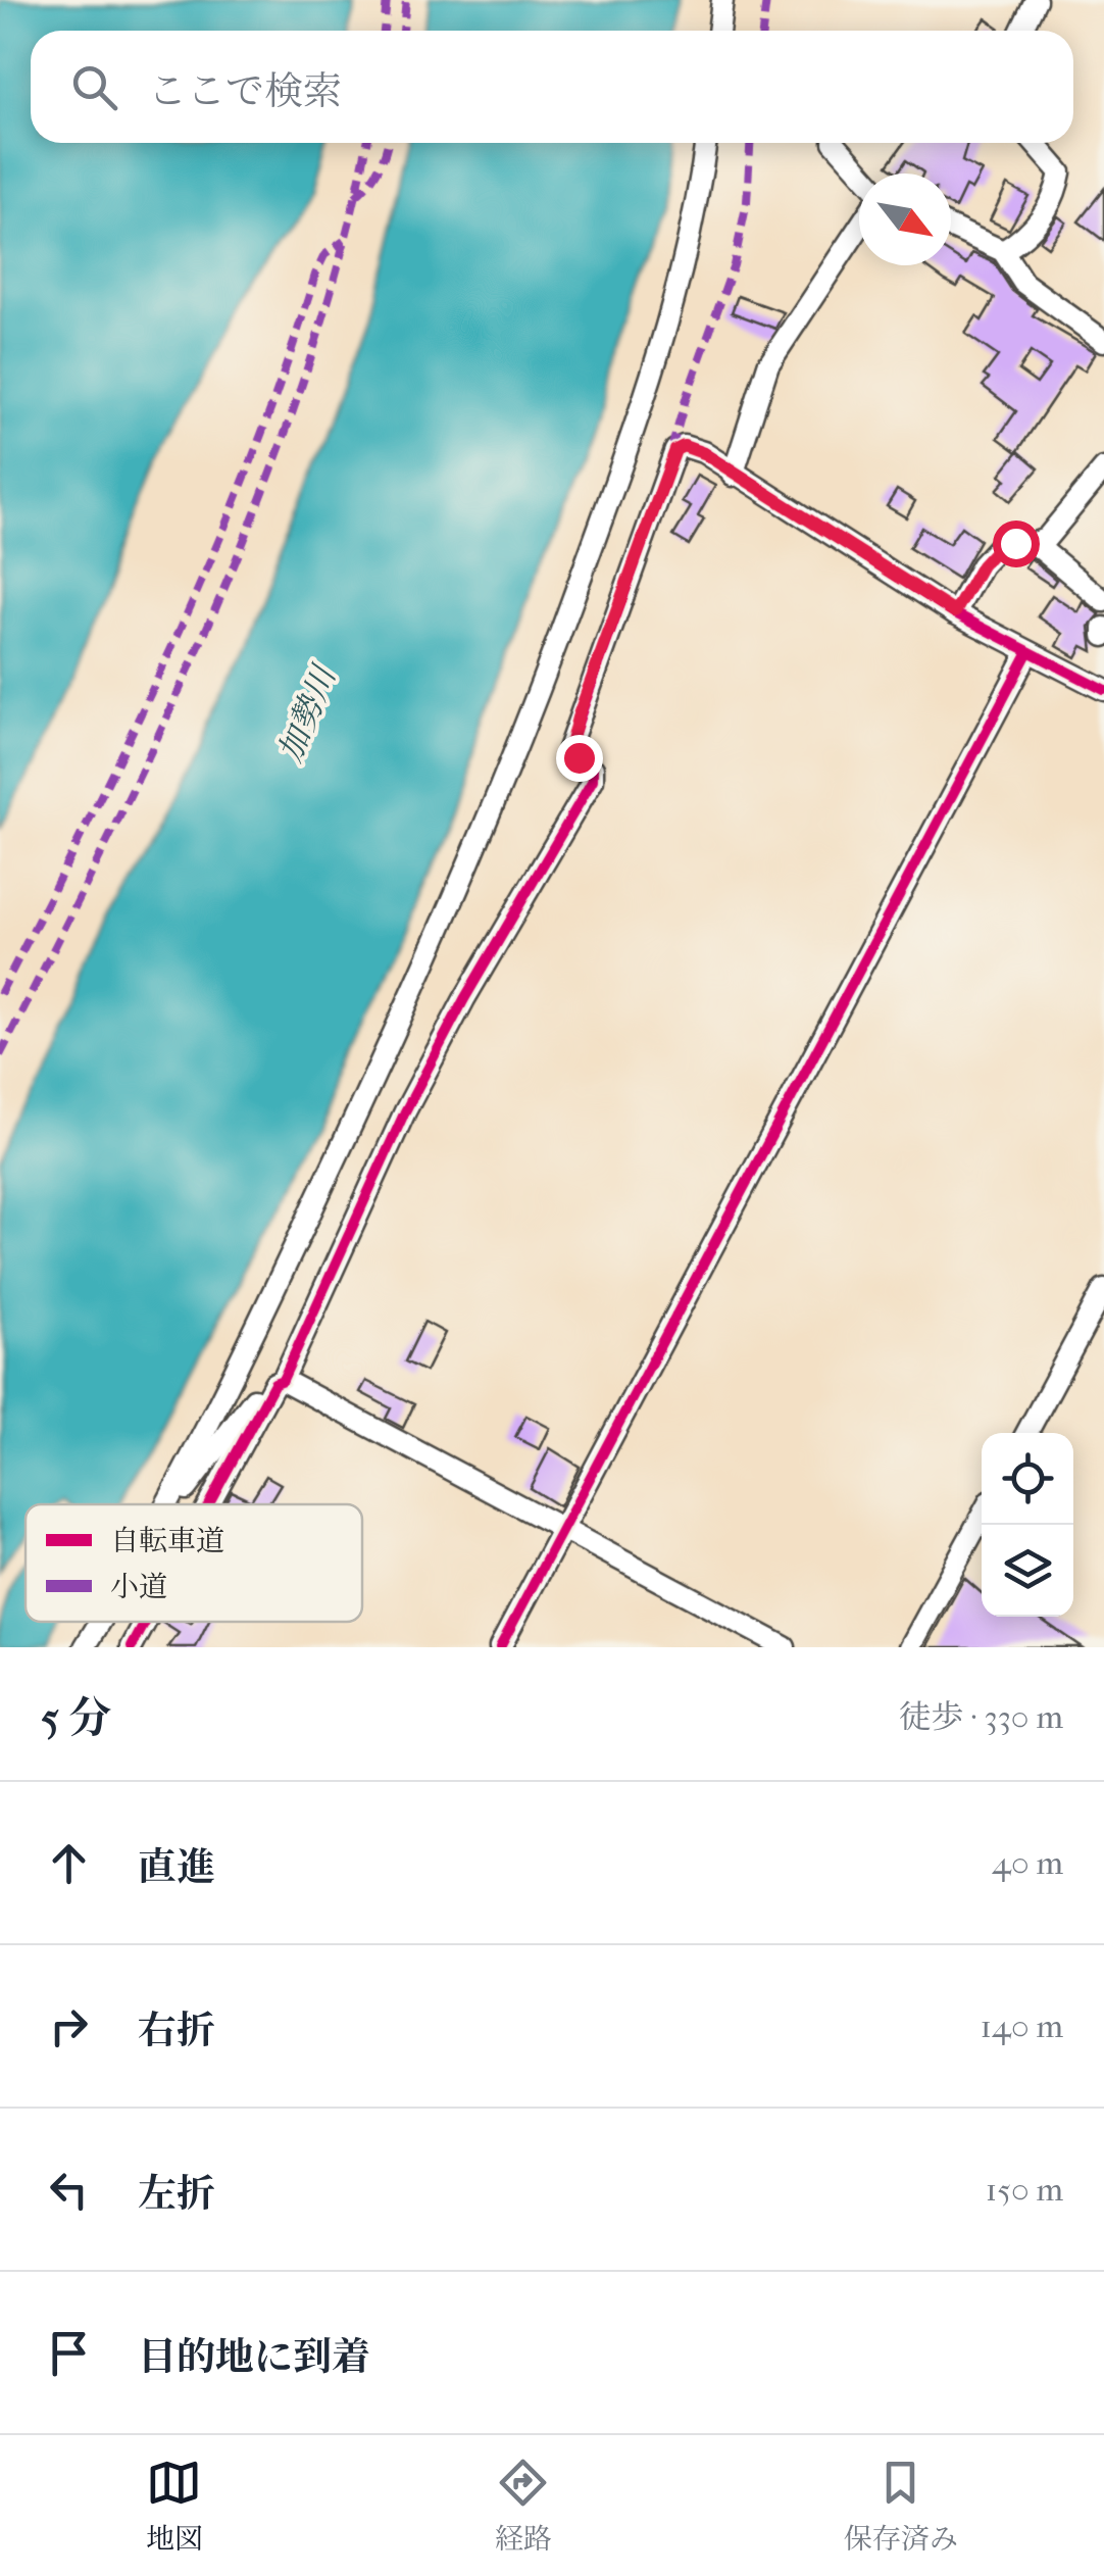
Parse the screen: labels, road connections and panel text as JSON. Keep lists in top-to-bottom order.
{
  "water": ["加勢川"],
  "legend": ["自転車道", "小道"],
  "north": "bottom right",
  "page": {
    "search": "ここで検索",
    "heading": ["5 分", "徒歩 · 330 m"],
    "list": [
      ["直進", "40 m"],
      ["右折", "140 m"],
      ["左折", "150 m"],
      "目的地に到着"
    ],
    "nav": ["地図", "経路", "保存済み"]
  }
}
